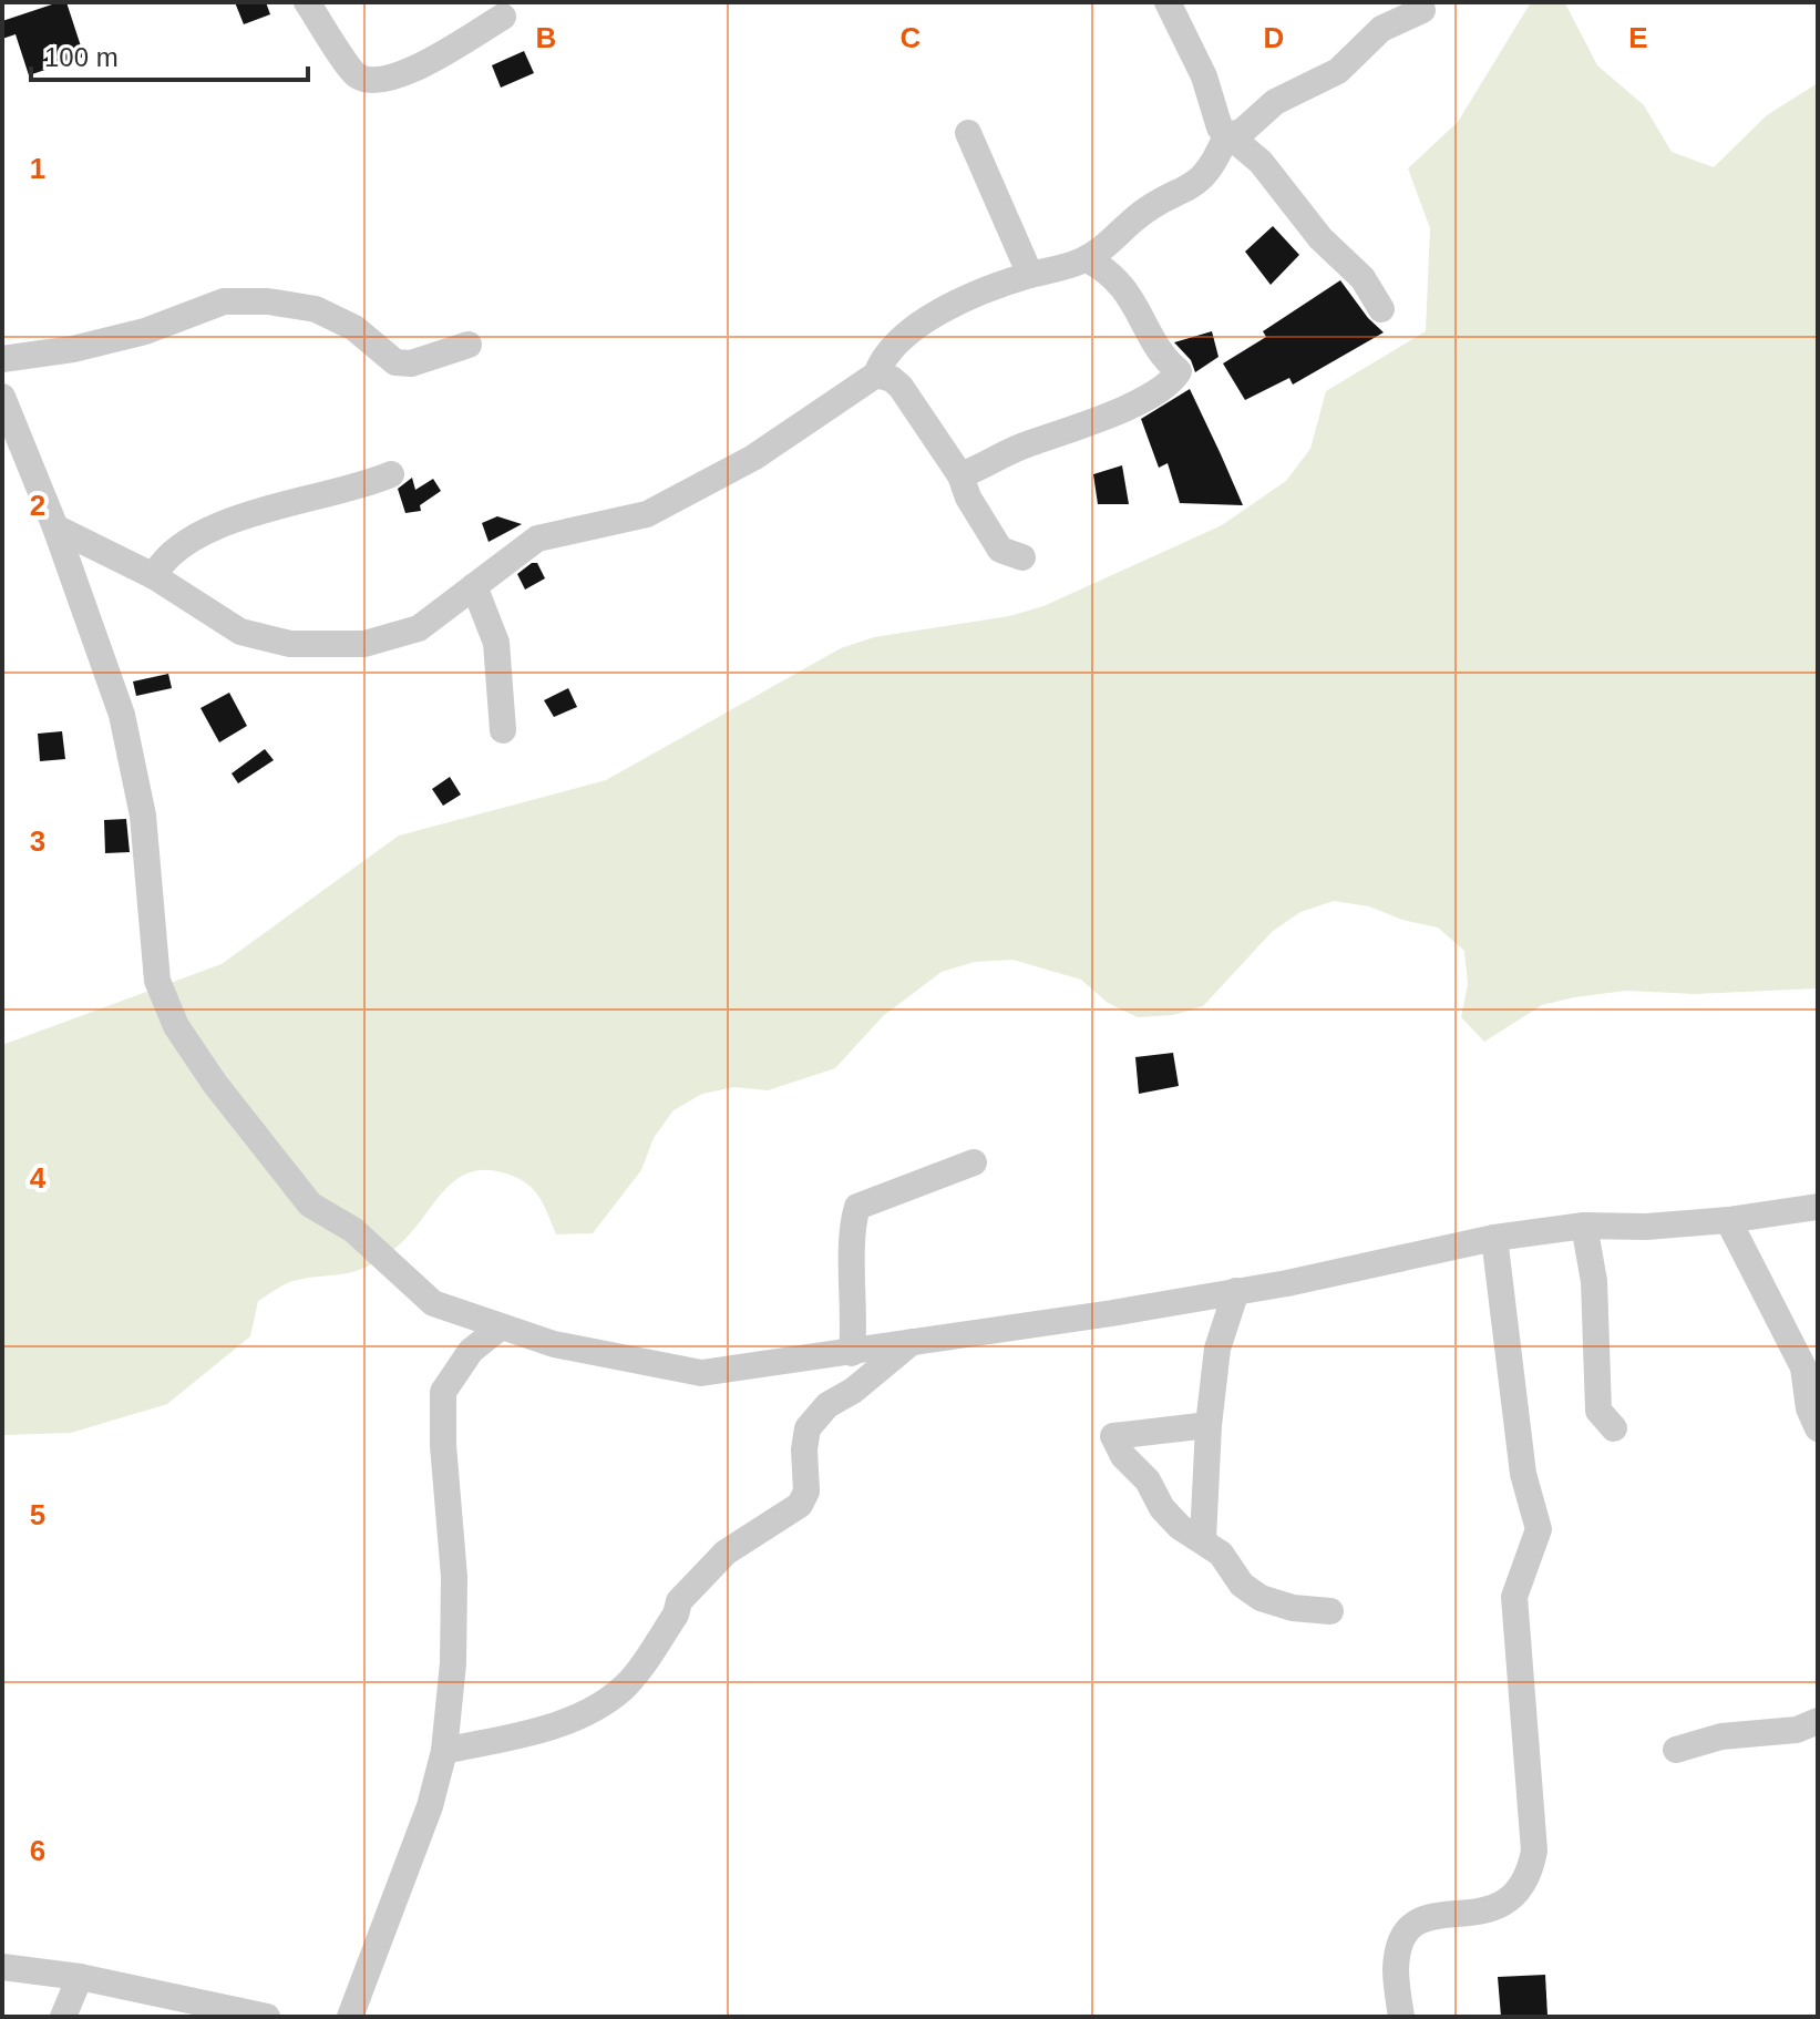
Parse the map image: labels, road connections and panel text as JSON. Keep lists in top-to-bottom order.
{
  "scale_bar": "100 m",
  "grid": {
    "columns": [
      "B",
      "C",
      "D",
      "E"
    ],
    "rows": [
      "1",
      "2",
      "3",
      "4",
      "5",
      "6"
    ]
  }
}
